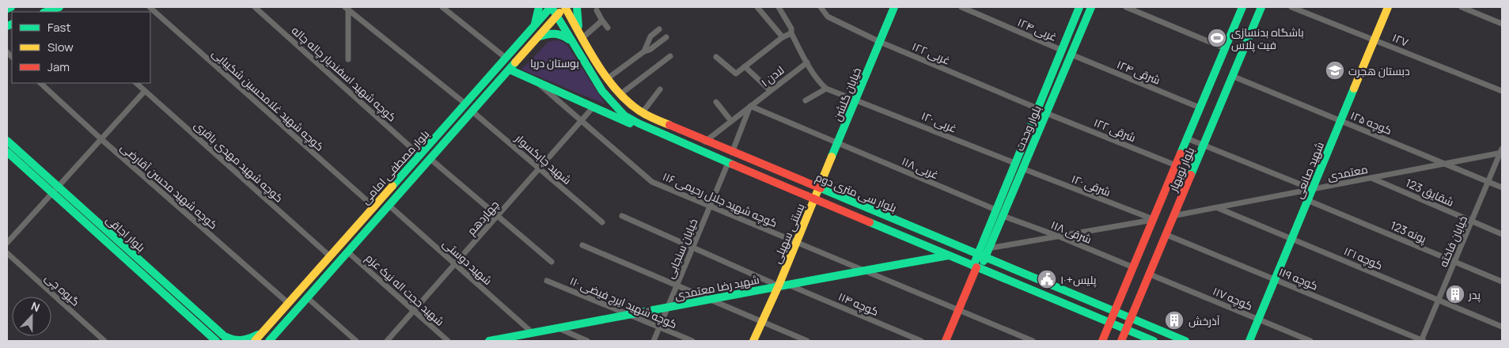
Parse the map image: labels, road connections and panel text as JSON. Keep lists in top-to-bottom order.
{
  "streets": {
    "main road": [
      "خیابان گلشن",
      "بلوار وحدت",
      "بلوار مصطفی امامی",
      "بلوار نوبهار",
      "شهید صانعی",
      "بلوار سی متری دوم",
      "بلوار اجاقی",
      "بستنی سهیلی",
      "شهید رضا معتمدی"
    ],
    "street": [
      "۱۲۴ غربی",
      "۱۲۷",
      "۱۲۲ غربی",
      "۱۲۴ شرقی",
      "کوچه شهید اسفندیار چاله چاله",
      "لادن ۱",
      "کوچه شهید غلامحسین شکیبایی",
      "۱۲۰ غربی",
      "کوچه ۱۲۵",
      "۱۲۲ شرقی",
      "شهید چابکسوار",
      "کوچه شهید مهدی باقری",
      "۱۱۸ غربی",
      "معتمدی",
      "۱۲۰ شرقی",
      "کوچه شهید محسن آقارضی",
      "123 شقایق",
      "کوچه شهید جلال رحیمی ۱۱۶",
      "چهاردهم",
      "۱۱۸ شرقی",
      "123 پونه",
      "خیابان فاخته",
      "خیابان سنجابی",
      "کوچه ۱۲۱",
      "شهید دوستی",
      "کوچه ۱۱۹",
      "گیوه چی",
      "شهید حجت اله نیک عزم",
      "کوچه ۱۱۷",
      "کوچه شهید ایرج فیضی ۱۱۰",
      "کوچه ۱۱۴"
    ]
  },
  "crossings": [
    ["۱۲۴ غربی", "بلوار وحدت"],
    ["۱۲۷", "شهید صانعی"],
    ["۱۲۲ غربی", "خیابان گلشن"],
    ["۱۲۲ غربی", "بلوار وحدت"],
    ["۱۲۴ شرقی", "بلوار وحدت"],
    ["۱۲۴ شرقی", "بلوار نوبهار"],
    ["کوچه شهید اسفندیار چاله چاله", "بلوار مصطفی امامی"],
    ["لادن ۱", "۱۱۸ غربی"],
    ["لادن ۱", "بلوار سی متری دوم"],
    ["خیابان گلشن", "۱۲۰ غربی"],
    ["خیابان گلشن", "۱۱۸ غربی"],
    ["خیابان گلشن", "بلوار سی متری دوم"],
    ["خیابان گلشن", "بستنی سهیلی"],
    ["کوچه شهید غلامحسین شکیبایی", "بلوار مصطفی امامی"],
    ["۱۲۰ غربی", "بلوار وحدت"],
    ["کوچه ۱۲۵", "بلوار نوبهار"],
    ["کوچه ۱۲۵", "شهید صانعی"],
    ["کوچه ۱۲۵", "معتمدی"],
    ["کوچه ۱۲۵", "خیابان فاخته"],
    ["بلوار وحدت", "۱۲۲ شرقی"],
    ["بلوار وحدت", "۱۱۸ غربی"],
    ["بلوار وحدت", "۱۲۰ شرقی"],
    ["بلوار وحدت", "بلوار سی متری دوم"],
    ["بلوار وحدت", "۱۱۸ شرقی"],
    ["۱۲۲ شرقی", "بلوار نوبهار"],
    ["شهید چابکسوار", "بلوار مصطفی امامی"],
    ["شهید چابکسوار", "چهاردهم"],
    ["کوچه شهید مهدی باقری", "بلوار مصطفی امامی"],
    ["بلوار مصطفی امامی", "کوچه شهید محسن آقارضی"],
    ["بلوار مصطفی امامی", "بلوار سی متری دوم"],
    ["بلوار مصطفی امامی", "شهید دوستی"],
    ["بلوار مصطفی امامی", "شهید حجت اله نیک عزم"],
    ["بلوار نوبهار", "معتمدی"],
    ["بلوار نوبهار", "۱۲۰ شرقی"],
    ["بلوار نوبهار", "بلوار سی متری دوم"],
    ["بلوار نوبهار", "۱۱۸ شرقی"],
    ["بلوار نوبهار", "کوچه ۱۱۹"],
    ["بلوار نوبهار", "کوچه ۱۱۷"],
    ["شهید صانعی", "معتمدی"],
    ["شهید صانعی", "123 پونه"],
    ["شهید صانعی", "کوچه ۱۲۱"],
    ["شهید صانعی", "کوچه ۱۱۹"],
    ["شهید صانعی", "کوچه ۱۱۷"],
    ["معتمدی", "123 شقایق"],
    ["معتمدی", "خیابان فاخته"],
    ["معتمدی", "کوچه ۱۲۱"],
    ["بلوار سی متری دوم", "بستنی سهیلی"],
    ["بلوار سی متری دوم", "خیابان سنجابی"],
    ["بلوار سی متری دوم", "شهید رضا معتمدی"],
    ["123 شقایق", "خیابان فاخته"],
    ["کوچه شهید جلال رحیمی ۱۱۶", "چهاردهم"],
    ["کوچه شهید جلال رحیمی ۱۱۶", "بستنی سهیلی"],
    ["کوچه شهید جلال رحیمی ۱۱۶", "خیابان سنجابی"],
    ["کوچه شهید جلال رحیمی ۱۱۶", "شهید رضا معتمدی"],
    ["چهاردهم", "شهید دوستی"],
    ["چهاردهم", "شهید حجت اله نیک عزم"],
    ["123 پونه", "خیابان فاخته"],
    ["بستنی سهیلی", "شهید رضا معتمدی"],
    ["خیابان فاخته", "کوچه ۱۲۱"],
    ["خیابان فاخته", "کوچه ۱۱۹"],
    ["خیابان سنجابی", "شهید رضا معتمدی"],
    ["خیابان سنجابی", "کوچه شهید ایرج فیضی ۱۱۰"],
    ["شهید دوستی", "شهید رضا معتمدی"],
    ["شهید رضا معتمدی", "کوچه شهید ایرج فیضی ۱۱۰"],
    ["شهید رضا معتمدی", "کوچه ۱۱۴"]
  ],
  "parks": ["بوستان دریا"],
  "places": {
    "sports": ["باشگاه بدنسازی فیت پلاس"],
    "school or university": ["دبستان هجرت"],
    "public building": ["پلیس+۱۰"],
    "building": ["پدر", "آذرخش"]
  },
  "legend": ["Fast", "Slow", "Jam"],
  "north": "top"
}
